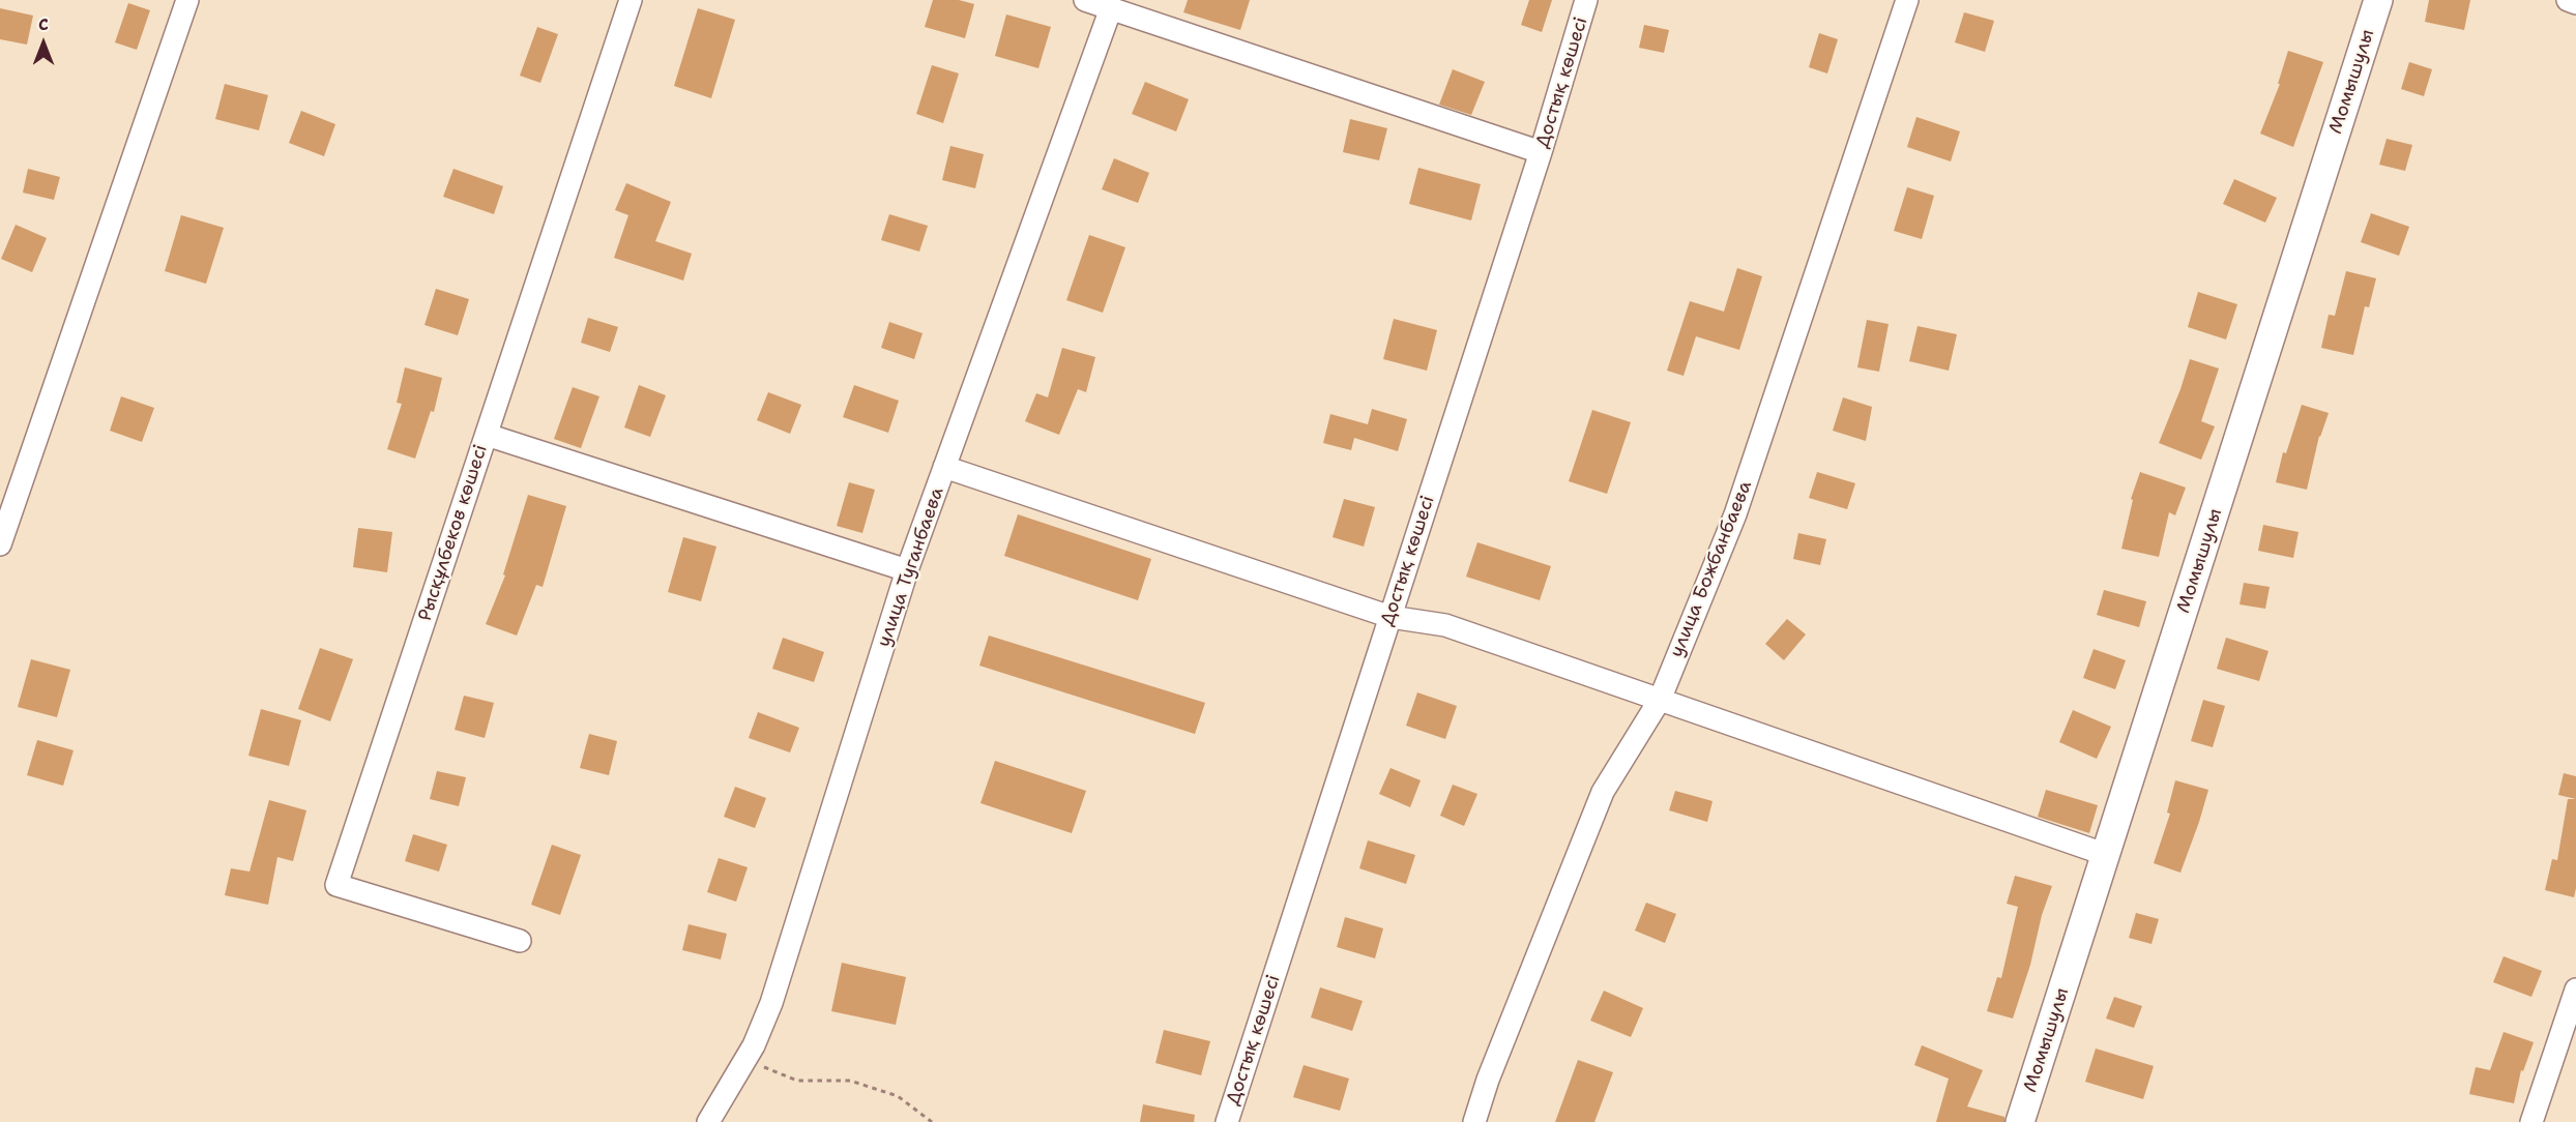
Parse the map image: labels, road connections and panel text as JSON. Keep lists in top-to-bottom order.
{
  "streets": {
    "street": [
      "Момышулы",
      "Достық көшесі",
      "Рысқұлбеков көшесі",
      "улица Туганбаева",
      "улица Божбанбаева"
    ]
  },
  "north": "top"
}
